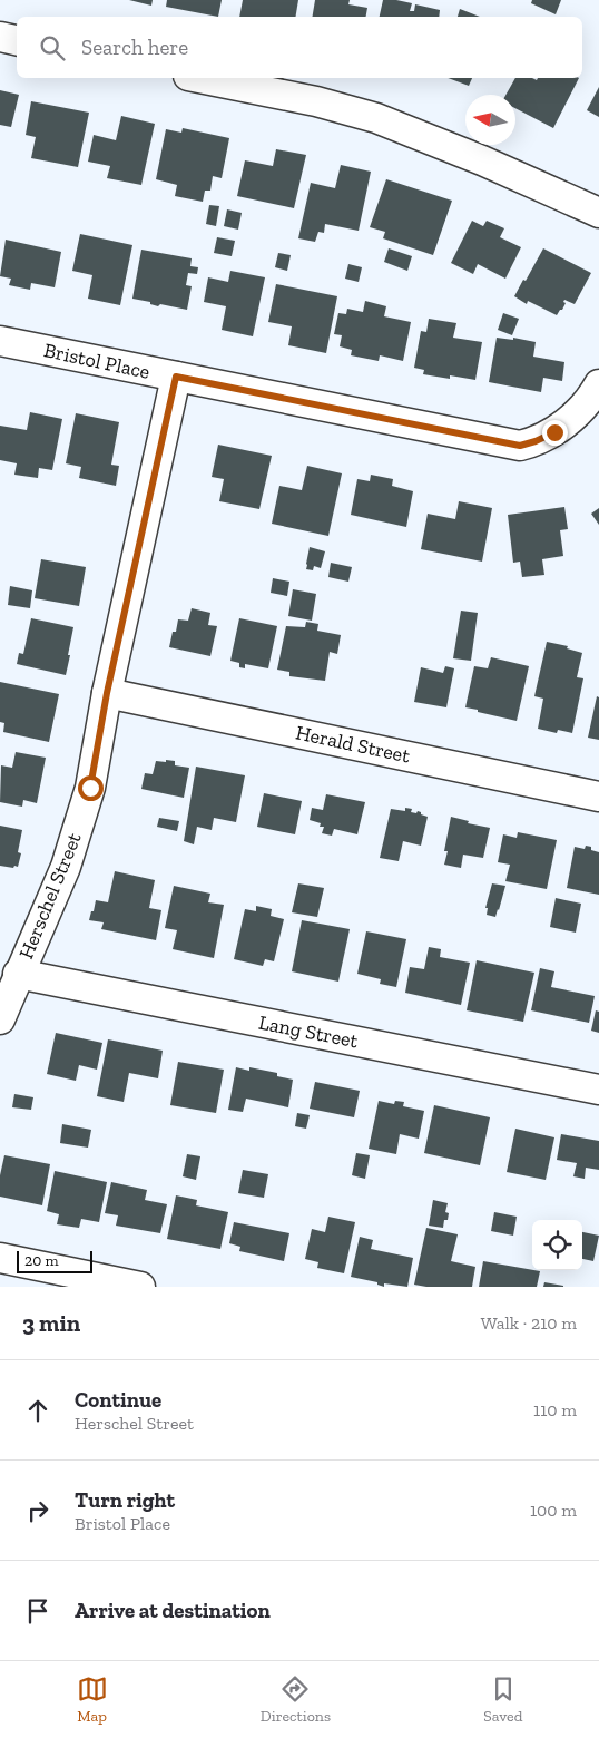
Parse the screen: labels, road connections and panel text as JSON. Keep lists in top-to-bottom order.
{
  "streets": {
    "street": [
      "Bristol Place",
      "Herald Street",
      "Herschel Street",
      "Lang Street"
    ]
  },
  "crossings": [
    ["Bristol Place", "Herschel Street"],
    ["Herald Street", "Herschel Street"],
    ["Herschel Street", "Lang Street"]
  ],
  "scale_bar": "20 m",
  "north": "left",
  "page": {
    "search": "Search here",
    "scale": "20 m",
    "heading": ["3 min", "Walk · 210 m"],
    "list": [
      ["Continue", "Herschel Street", "110 m"],
      ["Turn right", "Bristol Place", "100 m"],
      "Arrive at destination"
    ],
    "nav": ["Map", "Directions", "Saved"]
  }
}
